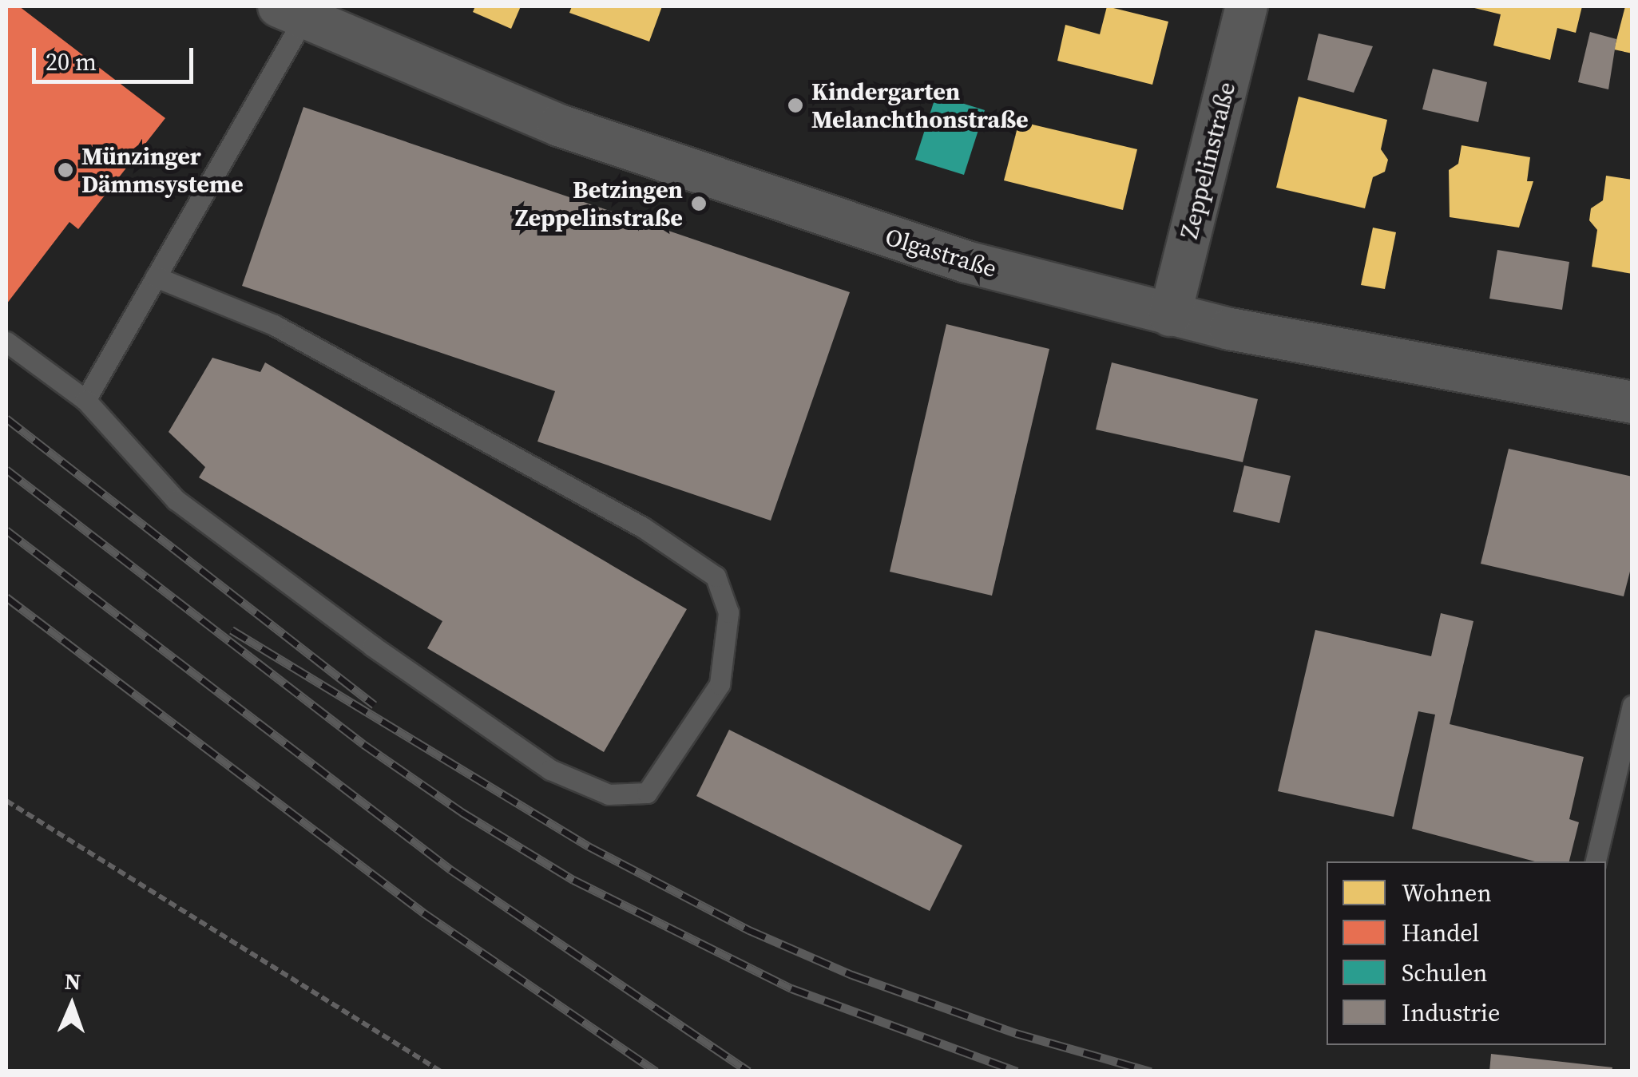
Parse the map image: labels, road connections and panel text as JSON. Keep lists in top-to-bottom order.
{
  "streets": {
    "street": ["Zeppelinstraße", "Olgastraße"]
  },
  "crossings": [
    ["Zeppelinstraße", "Olgastraße"]
  ],
  "places": ["Kindergarten Melanchthonstraße", "Münzinger Dämmsysteme", "Betzingen Zeppelinstraße"],
  "legend": [
    "Wohnen",
    "Handel",
    "Schulen",
    "Industrie"
  ],
  "scale_bar": "20 m",
  "north": "top"
}
